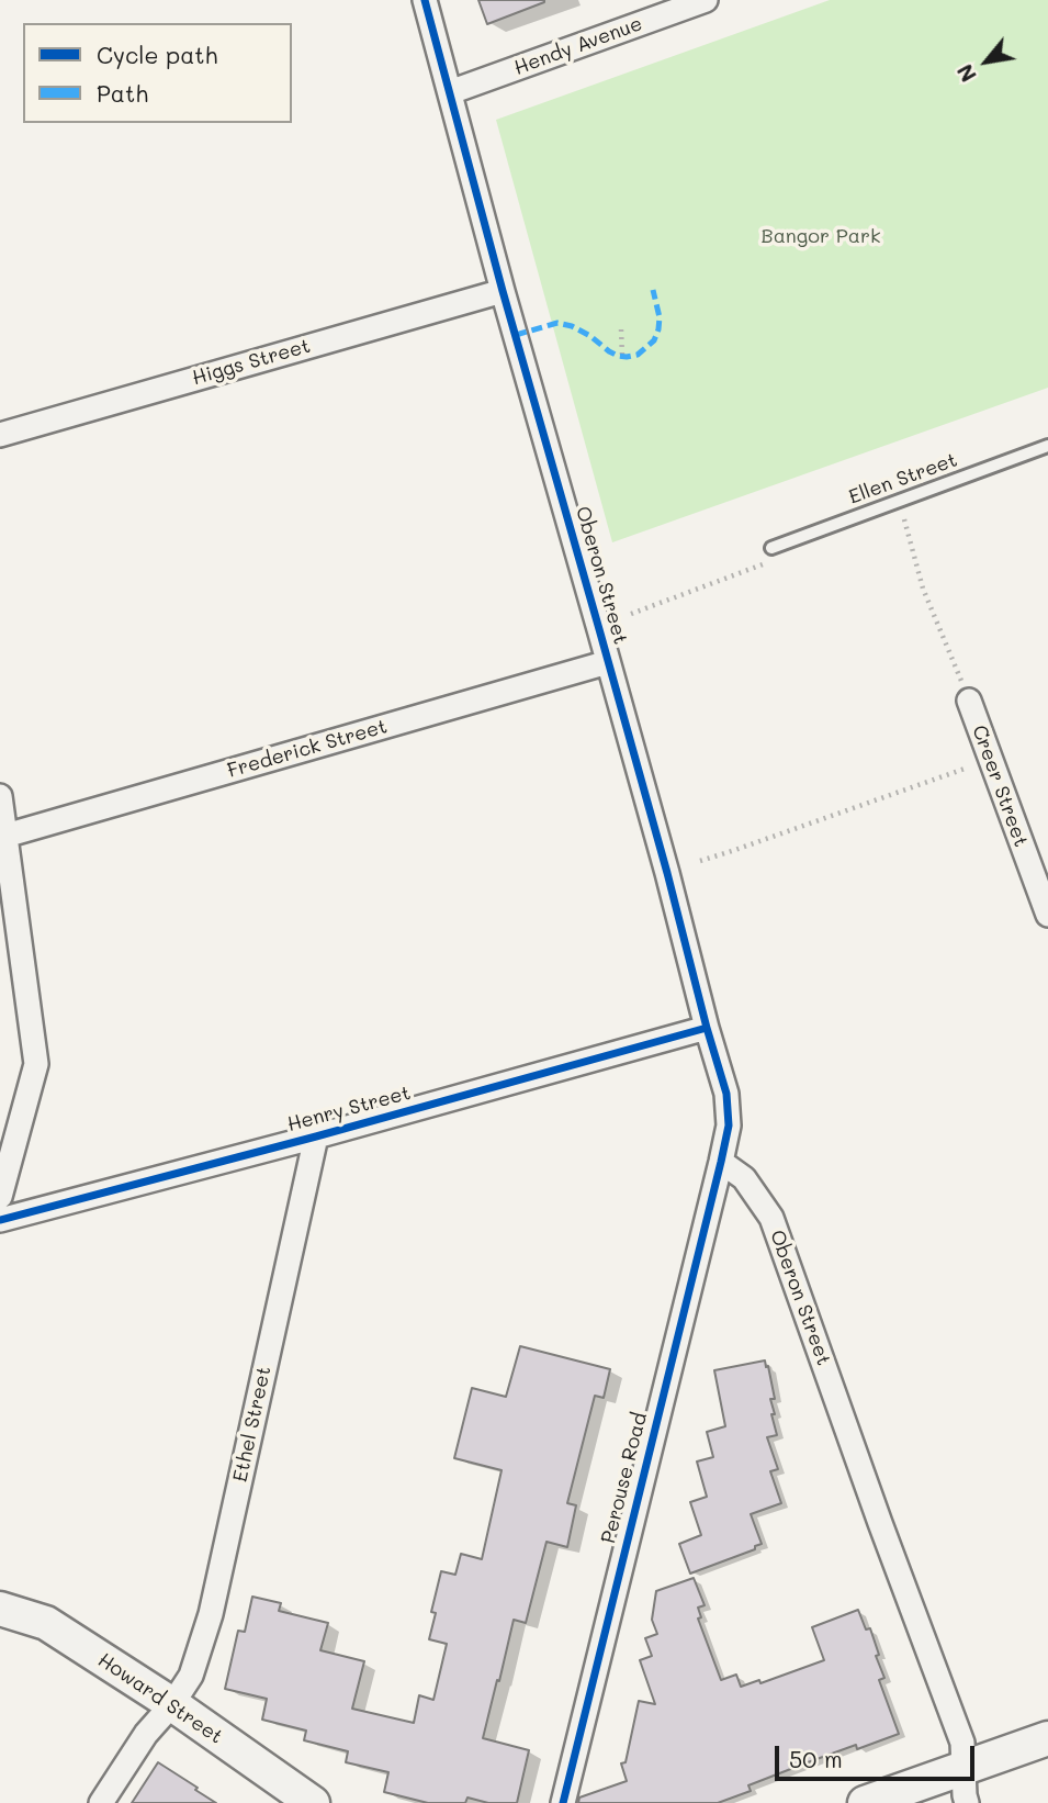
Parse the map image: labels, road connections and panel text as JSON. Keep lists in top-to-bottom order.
{
  "streets": {
    "street": [
      "Hendy Avenue",
      "Higgs Street",
      "Oberon Street",
      "Frederick Street",
      "Creer Street",
      "Henry Street",
      "Ethel Street",
      "Perouse Road",
      "Howard Street"
    ],
    "lane": ["Ellen Street"]
  },
  "crossings": [
    ["Hendy Avenue", "Oberon Street"],
    ["Higgs Street", "Oberon Street"],
    ["Oberon Street", "Frederick Street"],
    ["Oberon Street", "Henry Street"],
    ["Oberon Street", "Perouse Road"],
    ["Henry Street", "Ethel Street"],
    ["Ethel Street", "Howard Street"]
  ],
  "parks": ["Bangor Park"],
  "legend": ["Cycle path", "Path"],
  "scale_bar": "50 m",
  "north": "bottom left"
}
